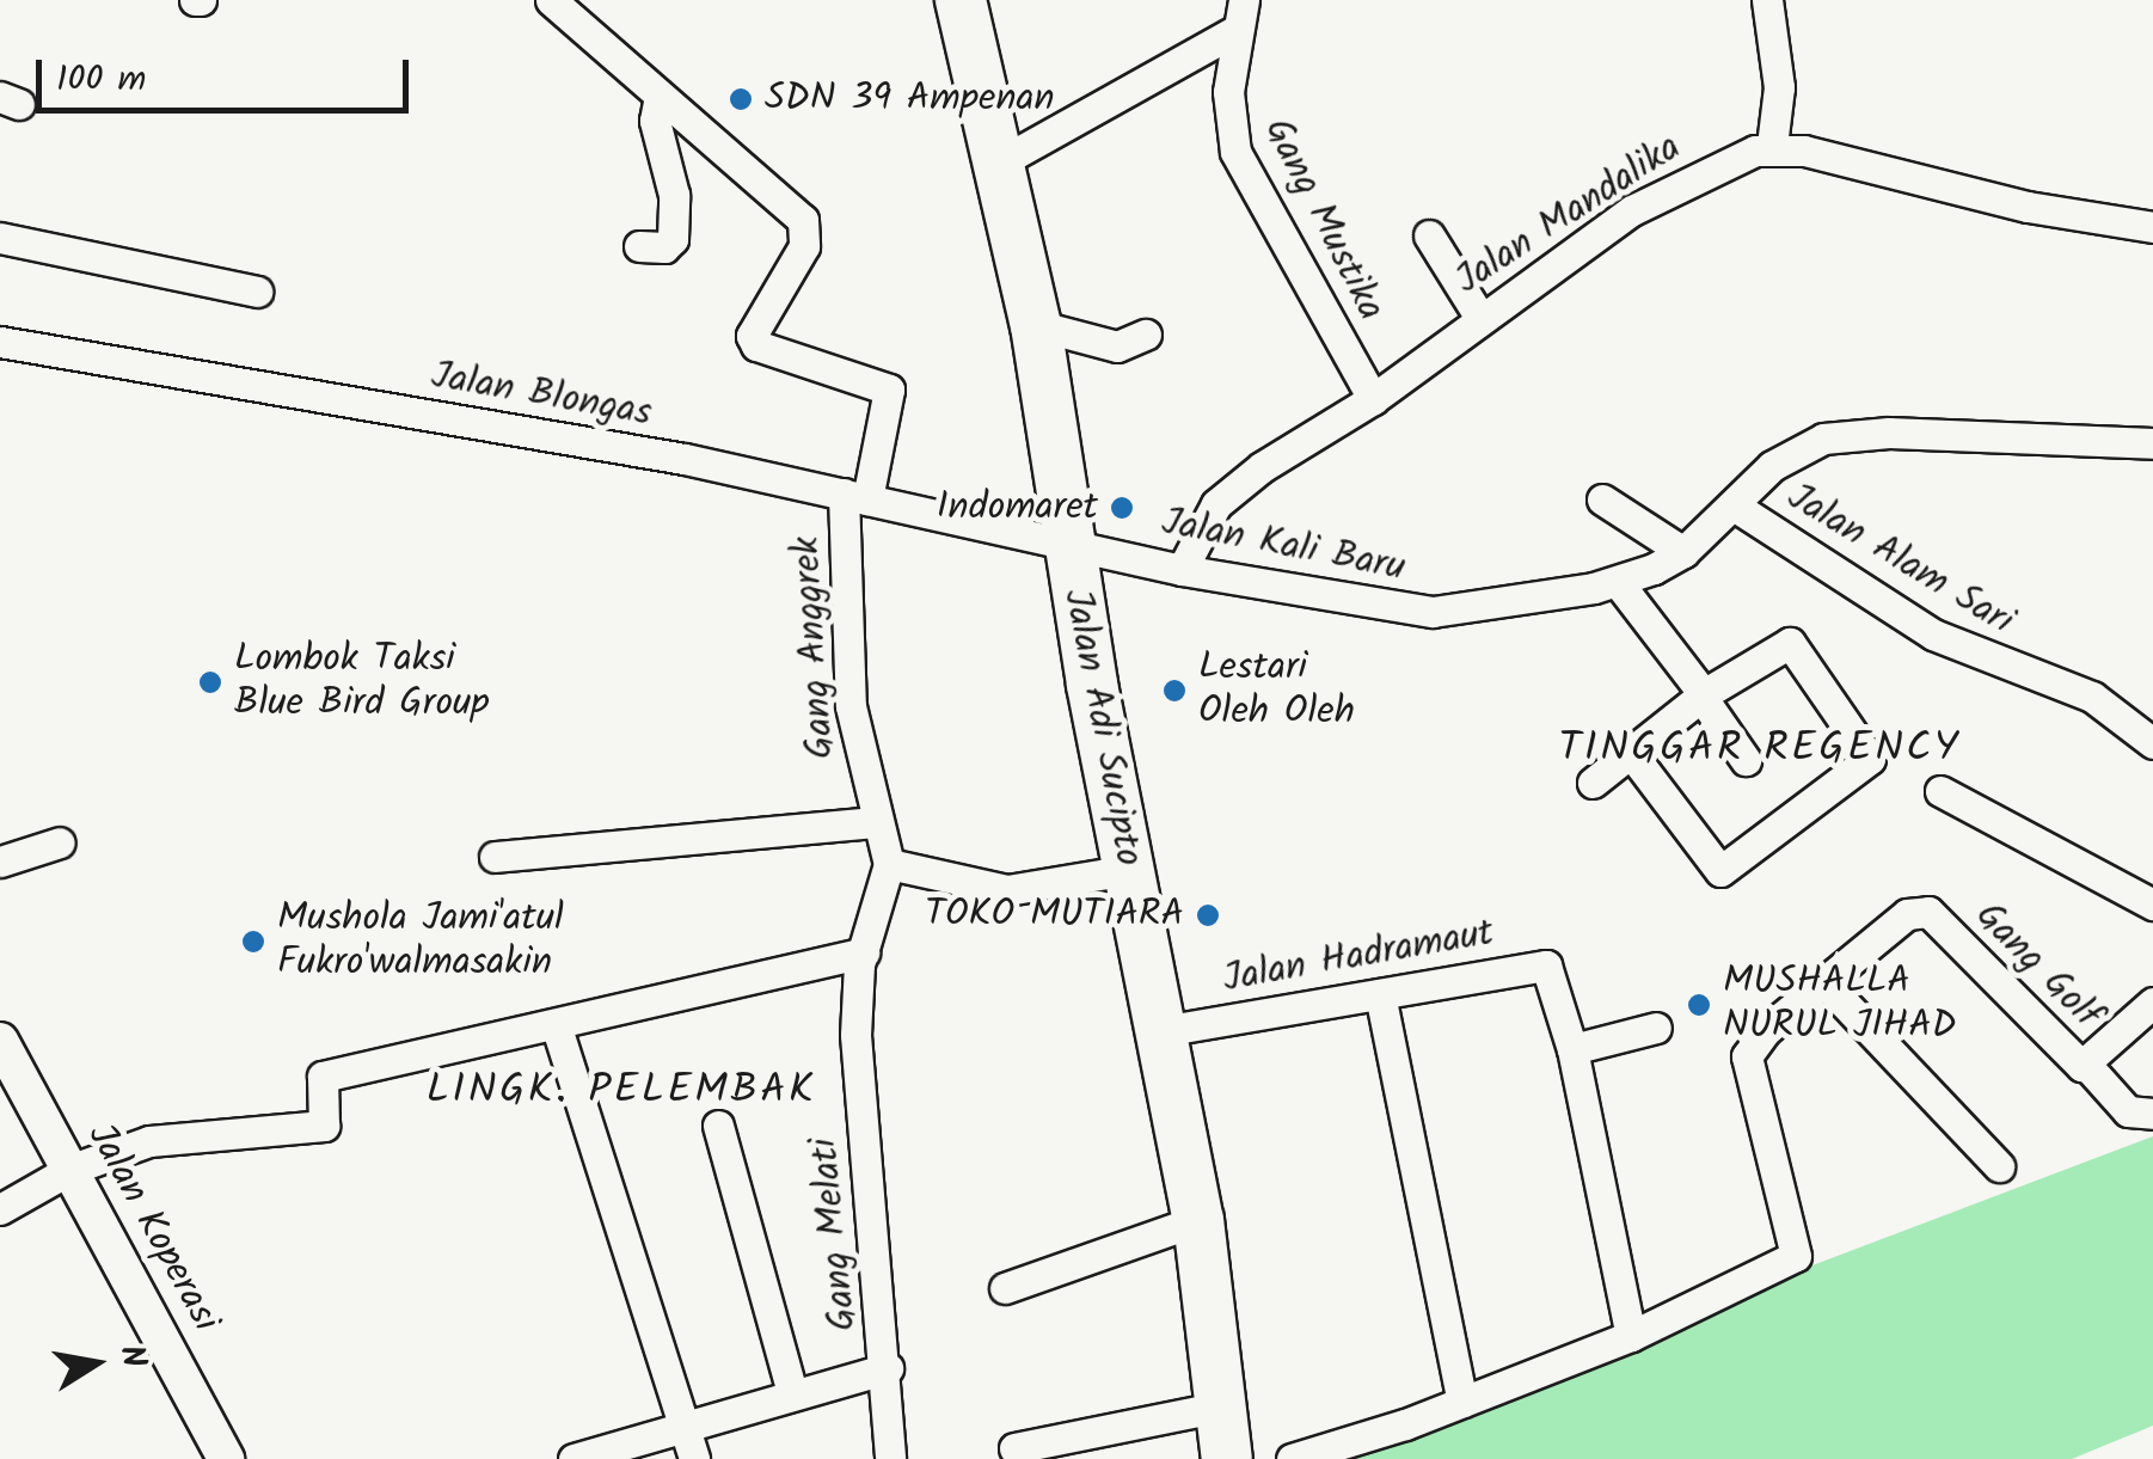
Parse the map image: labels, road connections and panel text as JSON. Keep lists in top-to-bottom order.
{
  "streets": {
    "highway": ["Jalan Adi Sucipto"],
    "street": [
      "Jalan Mandalika",
      "Gang Mustika",
      "Jalan Blongas",
      "Jalan Kali Baru",
      "Jalan Alam Sari",
      "Gang Anggrek",
      "Jalan Hadramaut",
      "Gang Golf",
      "Jalan Koperasi",
      "Gang Melati"
    ]
  },
  "crossings": [
    ["Jalan Mandalika", "Gang Mustika"],
    ["Jalan Mandalika", "Jalan Kali Baru"],
    ["Jalan Blongas", "Jalan Kali Baru"],
    ["Jalan Blongas", "Gang Anggrek"],
    ["Jalan Blongas", "Jalan Adi Sucipto"],
    ["Jalan Kali Baru", "Jalan Alam Sari"],
    ["Jalan Kali Baru", "Jalan Adi Sucipto"],
    ["Gang Anggrek", "Gang Melati"],
    ["Jalan Adi Sucipto", "Jalan Hadramaut"],
    ["Jalan Hadramaut", "Gang Golf"]
  ],
  "districts": ["TINGGAR REGENCY", "LINGK. PELEMBAK"],
  "places": [
    "SDN 39 Ampenan",
    "Indomaret",
    "Lombok Taksi Blue Bird Group",
    "Lestari Oleh Oleh",
    "TOKO MUTIARA",
    "Mushola Jami'atul Fukro'walmasakin",
    "MUSHALLA NURUL JIHAD"
  ],
  "scale_bar": "100 m",
  "north": "right"
}
